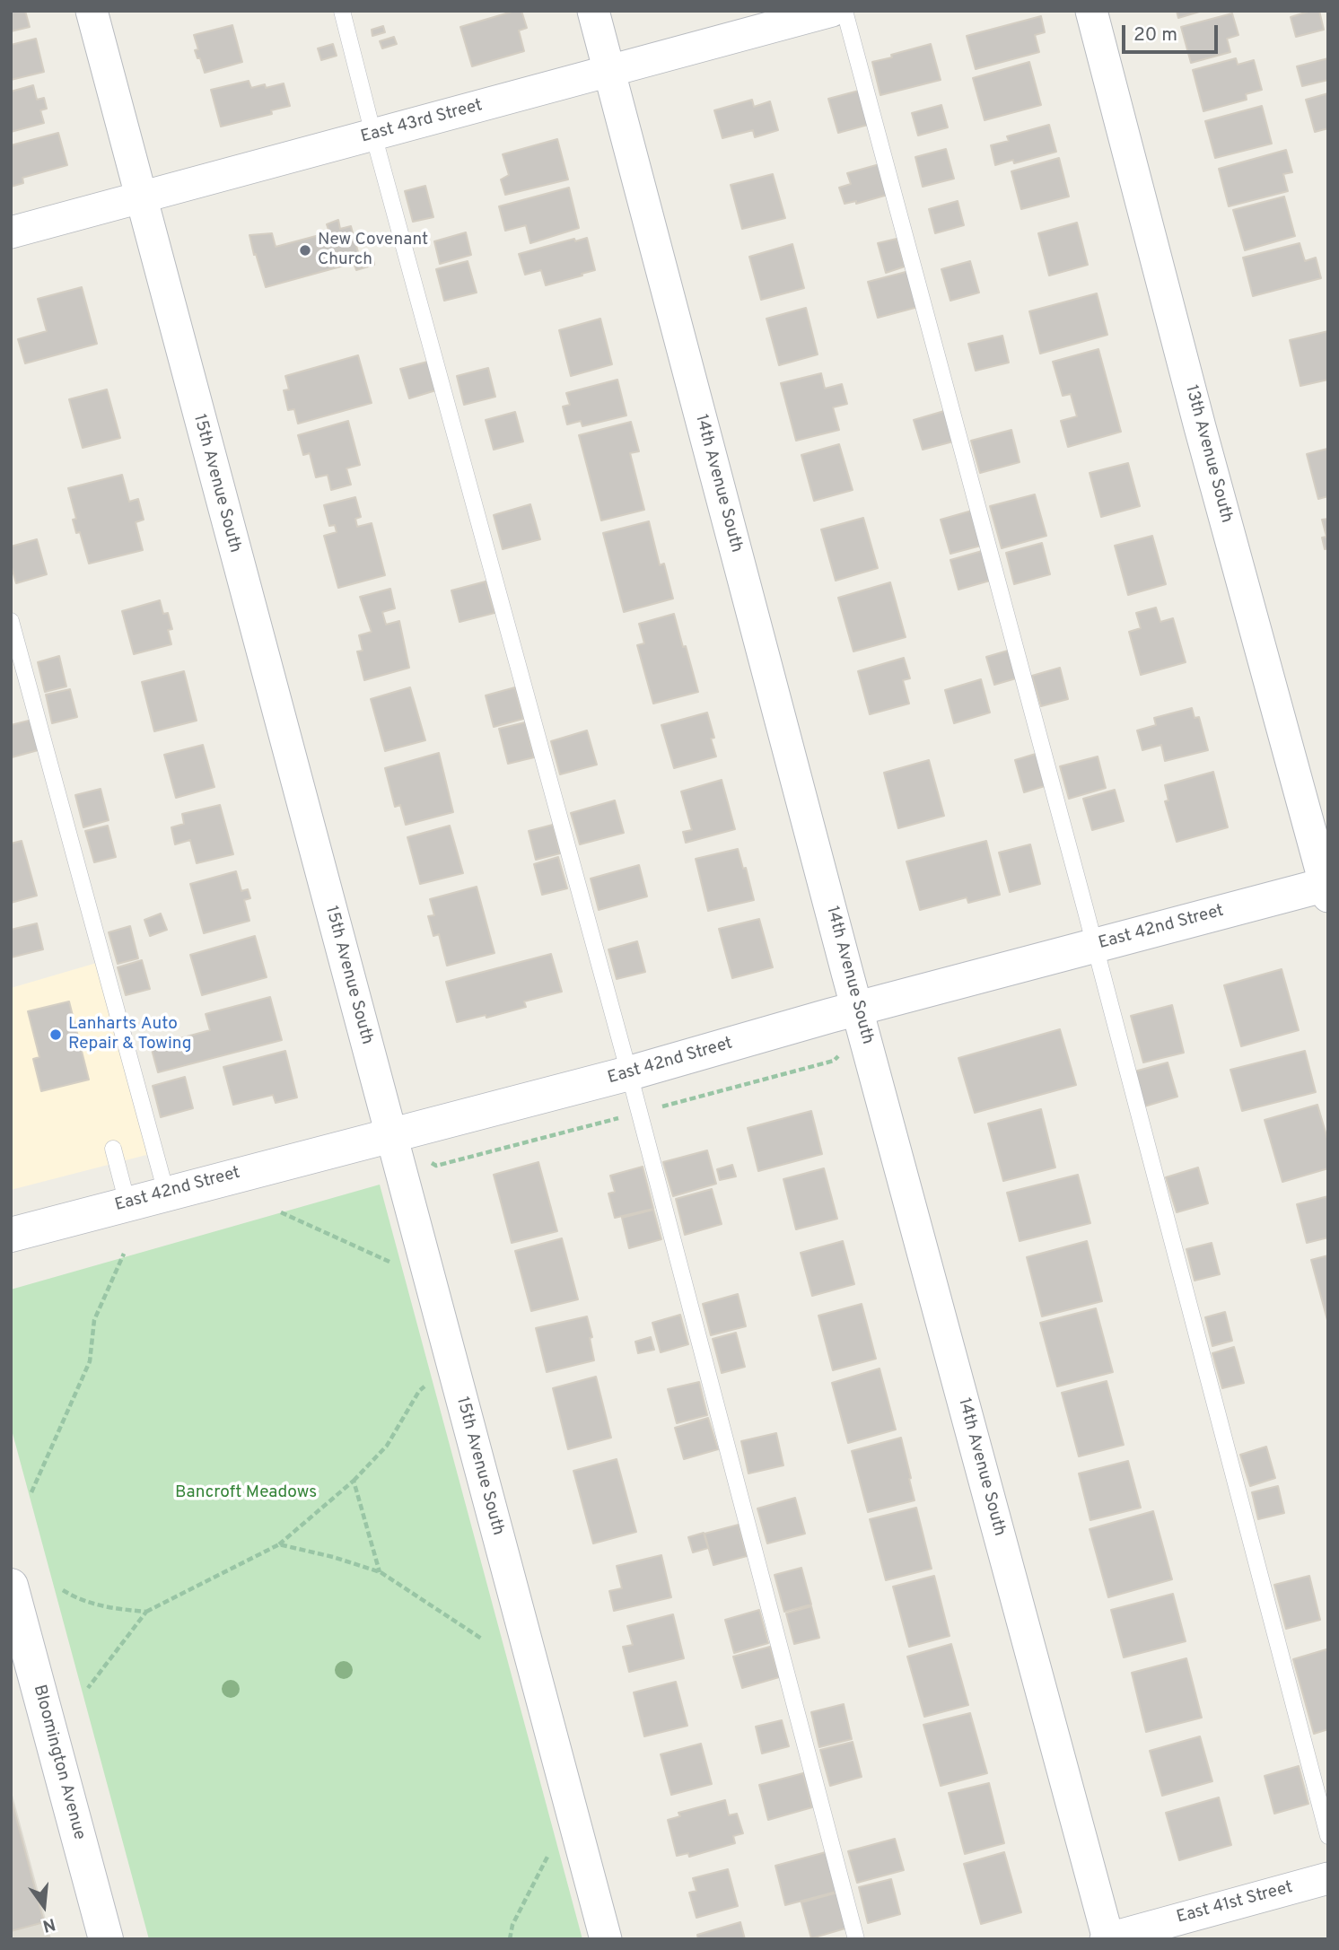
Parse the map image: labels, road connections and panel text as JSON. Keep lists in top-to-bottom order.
{
  "streets": {
    "street": [
      "East 43rd Street",
      "13th Avenue South",
      "15th Avenue South",
      "14th Avenue South",
      "East 42nd Street",
      "Bloomington Avenue",
      "East 41st Street"
    ]
  },
  "crossings": [
    ["East 43rd Street", "15th Avenue South"],
    ["East 43rd Street", "14th Avenue South"],
    ["13th Avenue South", "East 42nd Street"],
    ["15th Avenue South", "East 42nd Street"],
    ["14th Avenue South", "East 42nd Street"],
    ["14th Avenue South", "East 41st Street"]
  ],
  "parks": ["Bancroft Meadows"],
  "places": ["New Covenant Church", "Lanharts Auto Repair & Towing"],
  "scale_bar": "20 m",
  "north": "bottom"
}
